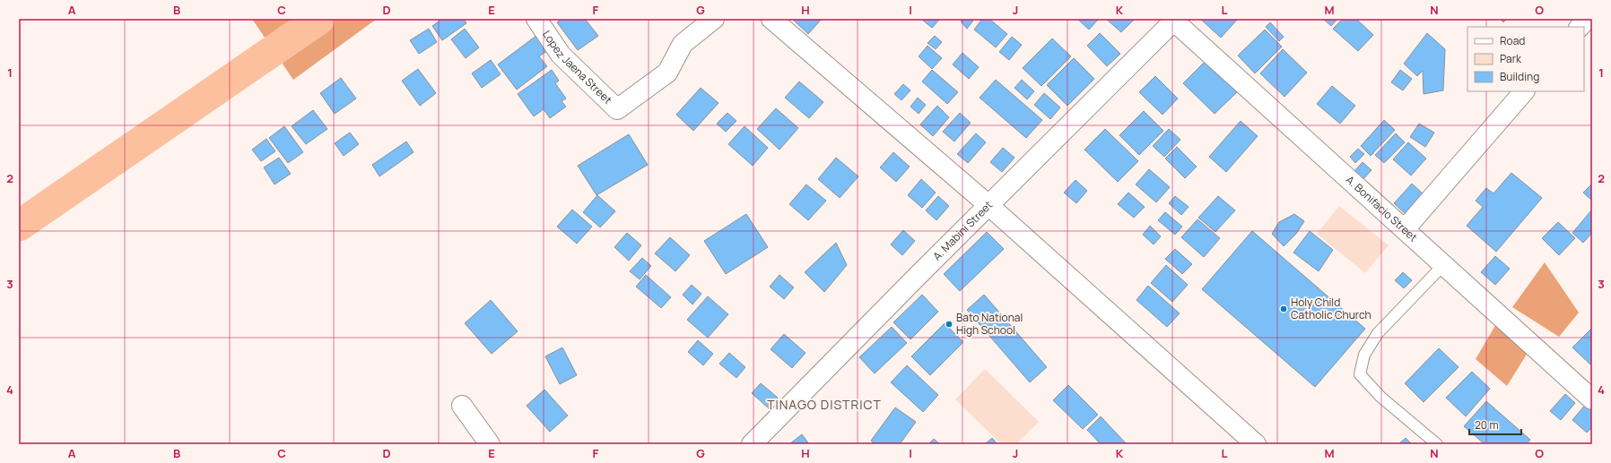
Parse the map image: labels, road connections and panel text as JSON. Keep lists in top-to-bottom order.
{
  "streets": {
    "street": ["Lopez Jaena Street", "A. Bonifacio Street", "A. Mabini Street"]
  },
  "crossings": [
    ["A. Bonifacio Street", "A. Mabini Street"]
  ],
  "districts": ["TINAGO DISTRICT"],
  "places": ["Holy Child Catholic Church", "Bato National High School"],
  "legend": ["Road", "Park", "Building"],
  "scale_bar": "20 m",
  "grid": {
    "columns": [
      "A",
      "B",
      "C",
      "D",
      "E",
      "F",
      "G",
      "H",
      "I",
      "J",
      "K",
      "L",
      "M",
      "N",
      "O"
    ],
    "rows": [
      "1",
      "2",
      "3",
      "4"
    ]
  }
}
